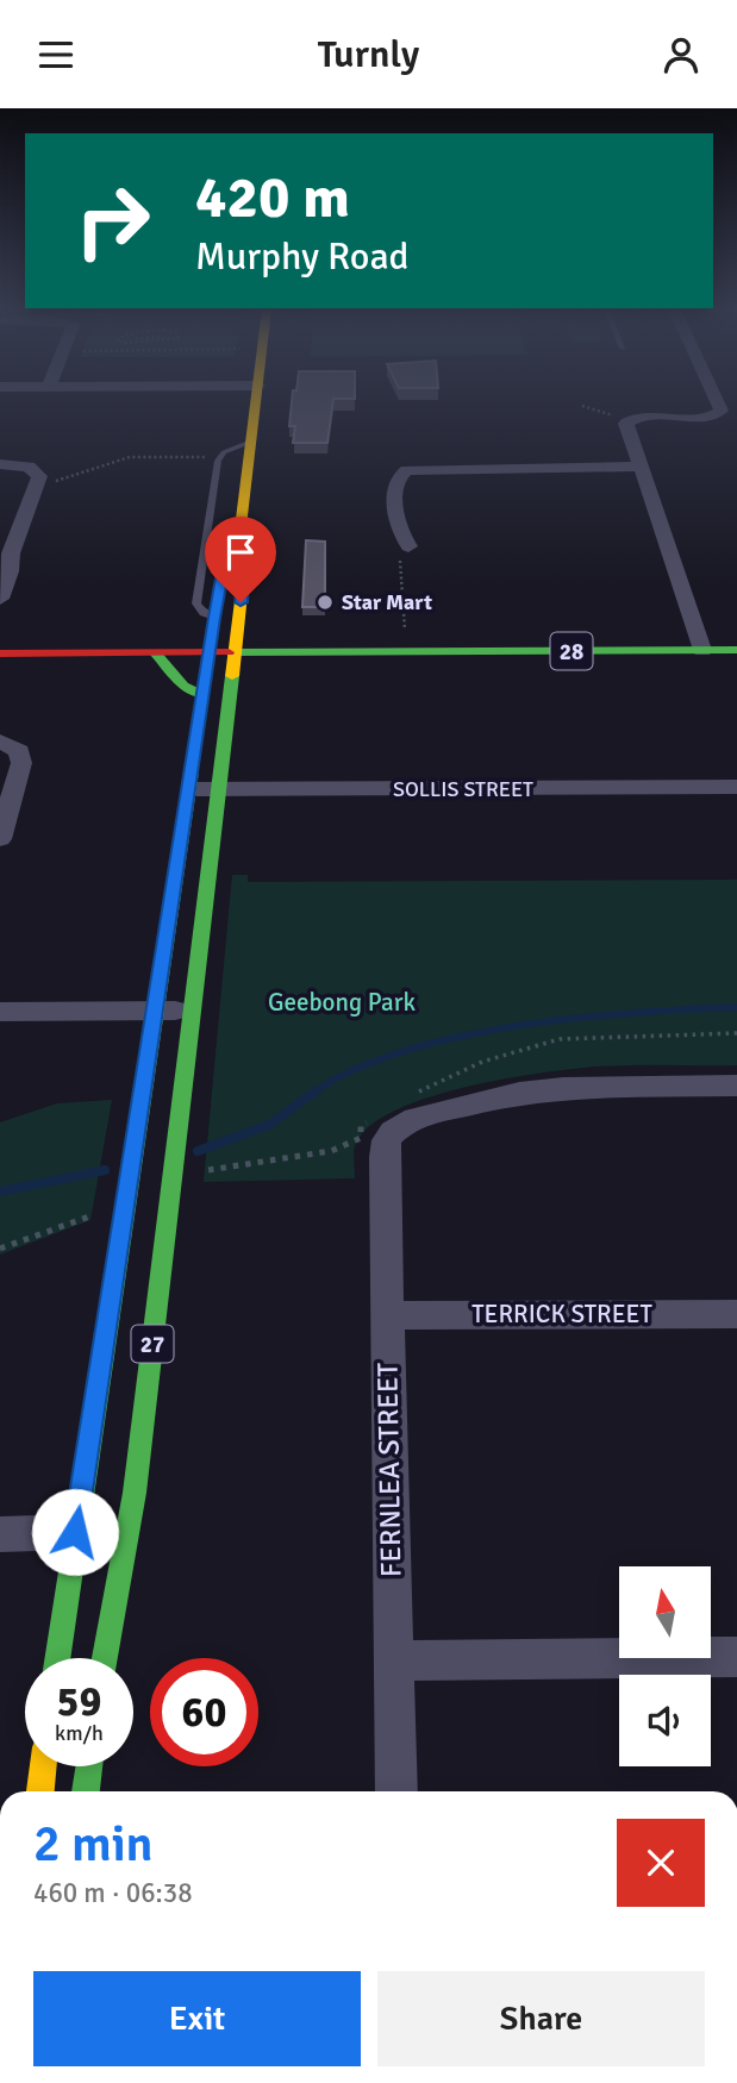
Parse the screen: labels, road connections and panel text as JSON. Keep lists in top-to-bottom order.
{
  "streets": {
    "main road": ["28", "27"],
    "street": ["SOLLIS STREET", "TERRICK STREET", "FERNLEA STREET"]
  },
  "crossings": [
    ["28", "27"],
    ["SOLLIS STREET", "27"],
    ["TERRICK STREET", "FERNLEA STREET"]
  ],
  "parks": ["Geebong Park"],
  "places": ["Star Mart"],
  "north": "top",
  "page": {
    "header": "Turnly",
    "turn": ["420 m", "Murphy Road"],
    "speed": "59 km/h",
    "limit": "60",
    "heading": ["2 min", "460 m · 06:38"],
    "buttons": ["Exit", "Share"]
  }
}
